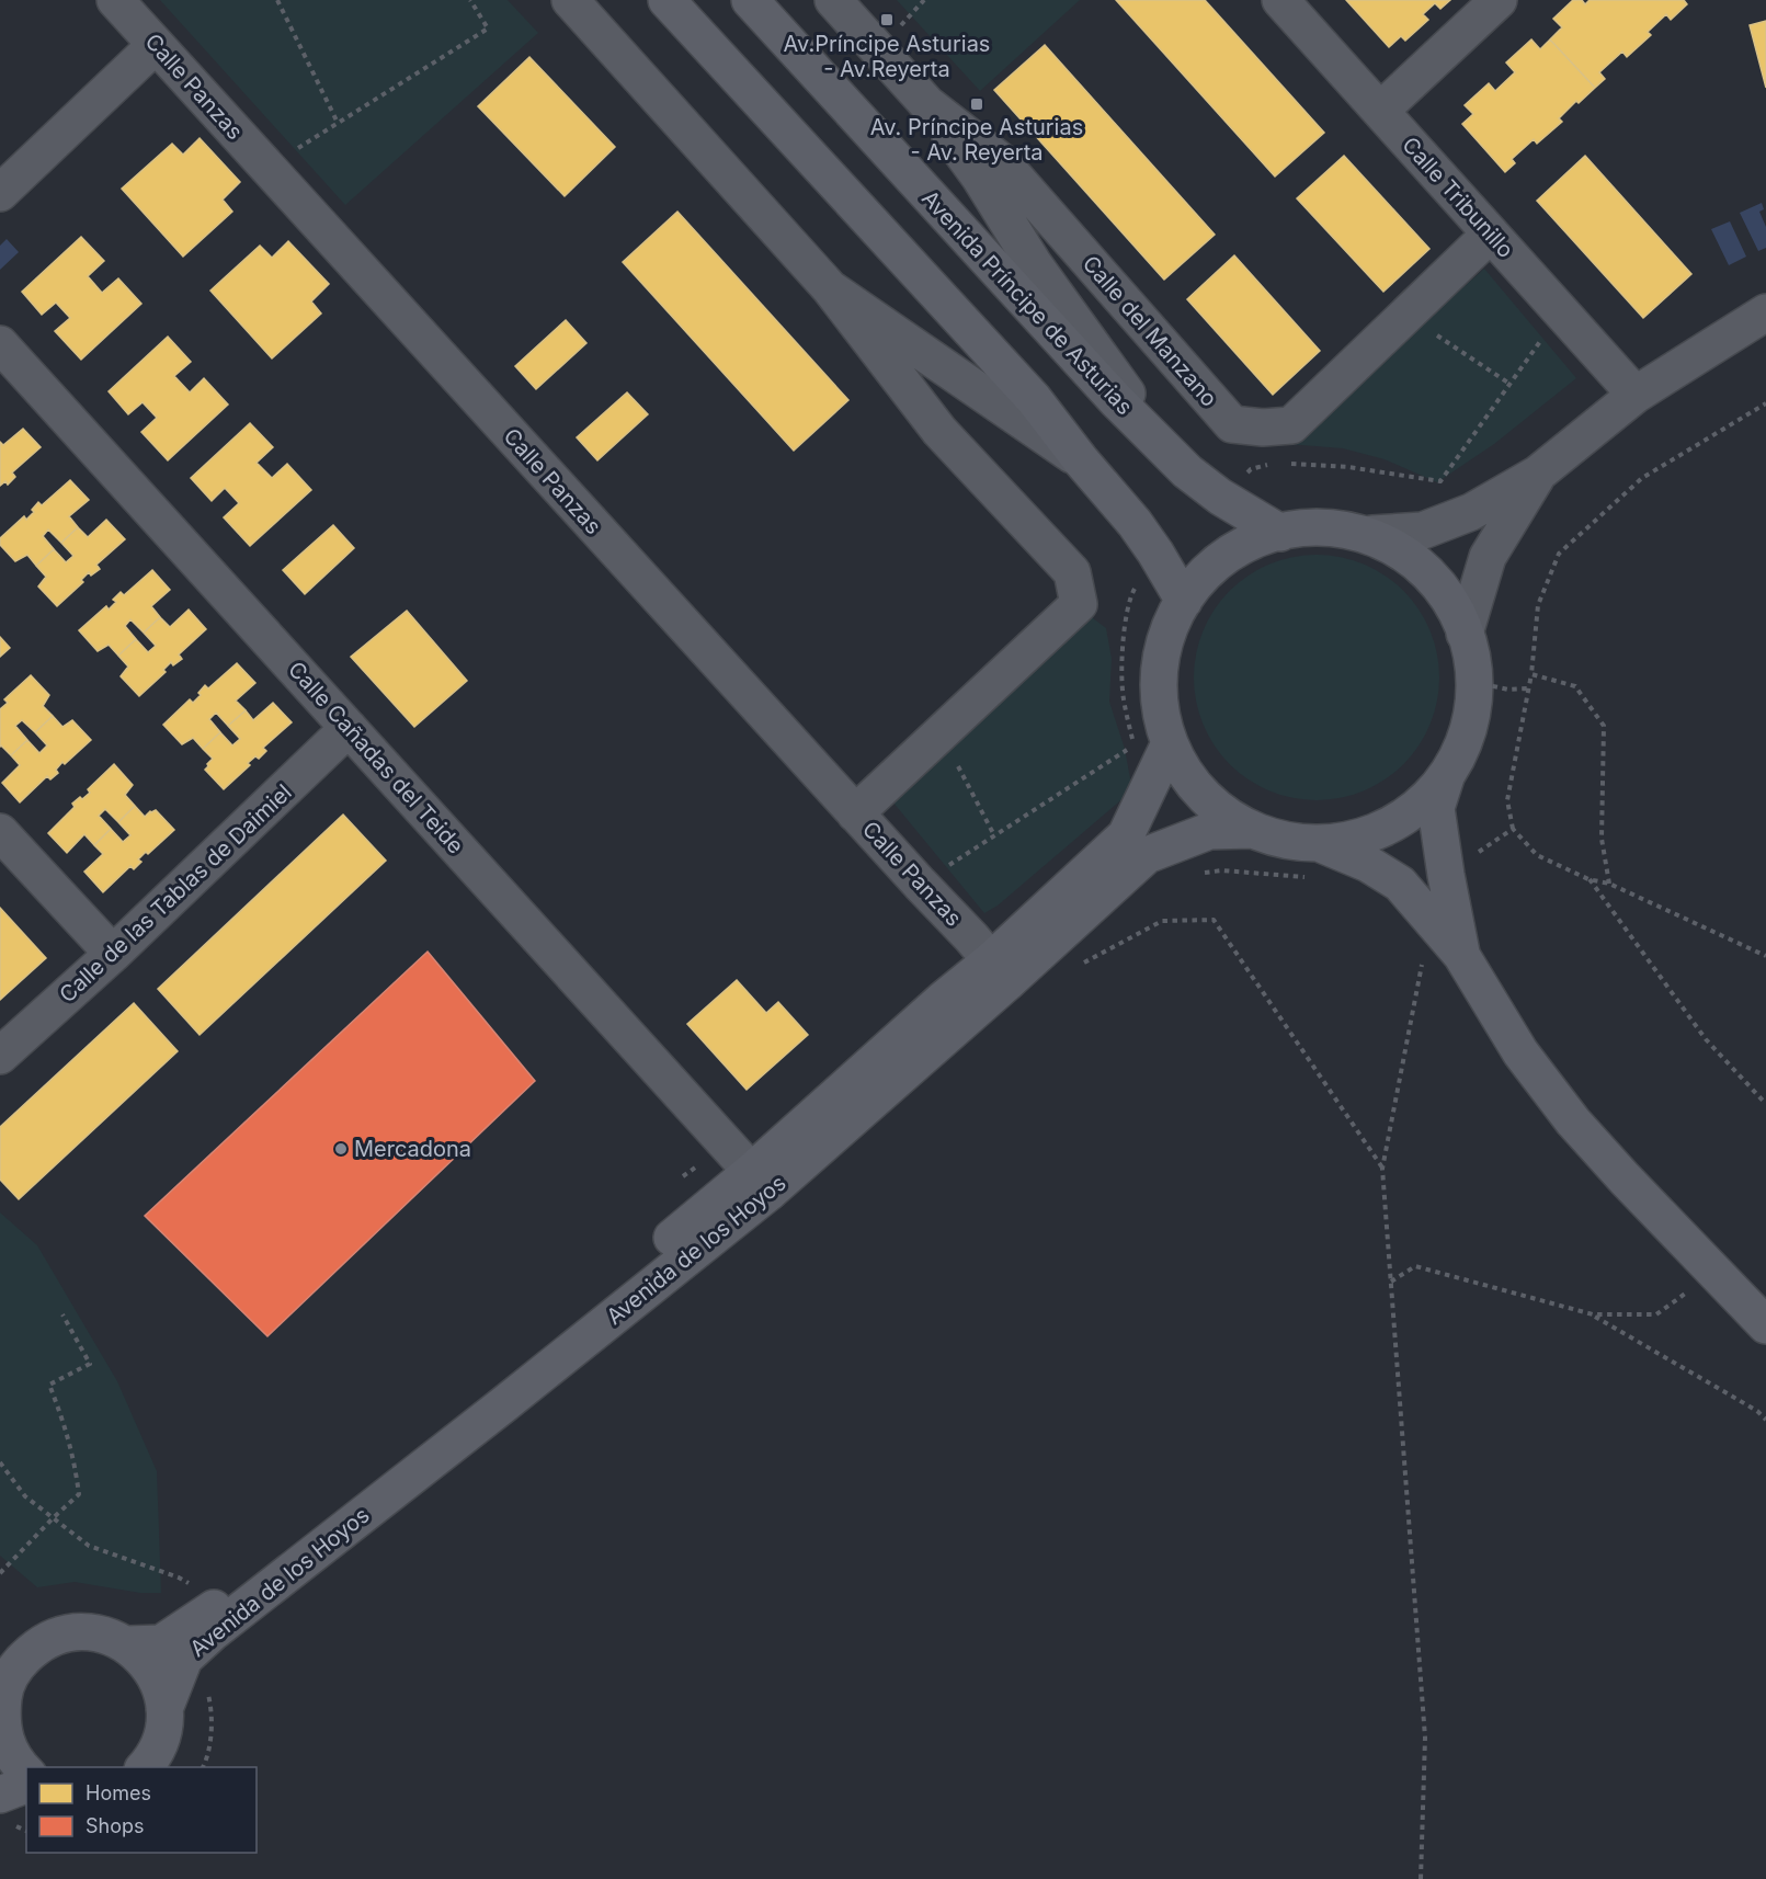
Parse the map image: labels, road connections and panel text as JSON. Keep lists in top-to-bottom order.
{
  "streets": {
    "street": [
      "Calle Panzas",
      "Calle Tribunillo",
      "Avenida Príncipe de Asturias",
      "Calle del Manzano",
      "Calle Cañadas del Teide",
      "Calle de las Tablas de Daimiel",
      "Avenida de los Hoyos"
    ]
  },
  "crossings": [
    ["Calle Panzas", "Avenida de los Hoyos"],
    ["Calle Tribunillo", "Calle del Manzano"],
    ["Avenida Príncipe de Asturias", "Calle del Manzano"],
    ["Calle Cañadas del Teide", "Calle de las Tablas de Daimiel"],
    ["Calle Cañadas del Teide", "Avenida de los Hoyos"]
  ],
  "places": {
    "transit": ["Av.Príncipe Asturias - Av.Reyerta", "Av. Príncipe Asturias - Av. Reyerta"],
    "other": ["Mercadona"]
  },
  "legend": ["Homes", "Shops"]
}
